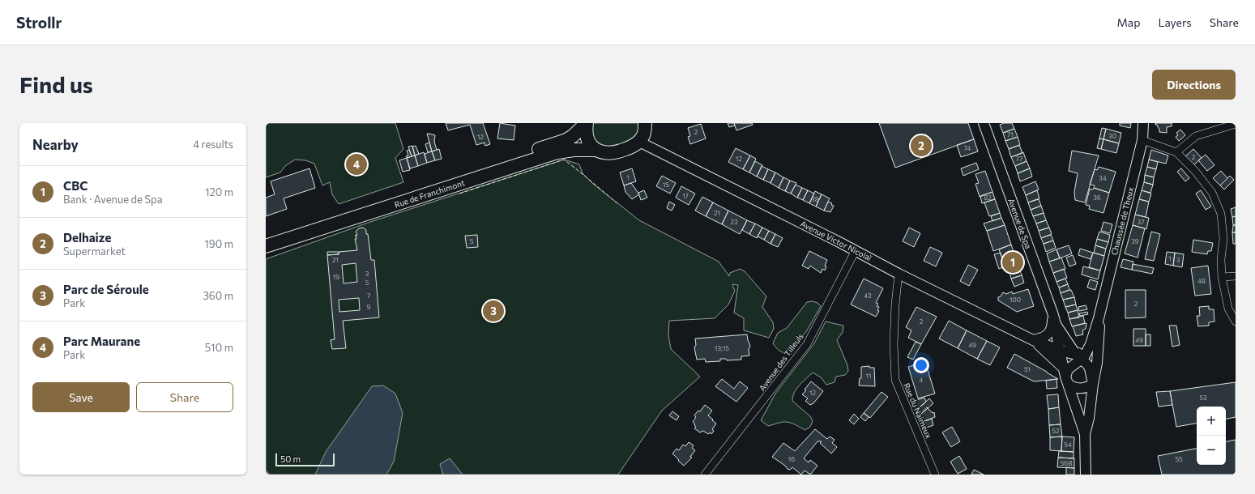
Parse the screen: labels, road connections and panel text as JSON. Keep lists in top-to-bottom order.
{
  "streets": {
    "highway": ["Rue de Franchimont"],
    "street": [
      "Chaussée de Theux",
      "Avenue de Spa",
      "Avenue Victor Nicolaï",
      "Avenue des Tilleuls",
      "Rue du Naimeux"
    ]
  },
  "crossings": [
    ["Rue de Franchimont", "Avenue Victor Nicolaï"],
    ["Chaussée de Theux", "Avenue de Spa"],
    ["Avenue Victor Nicolaï", "Avenue des Tilleuls"],
    ["Avenue Victor Nicolaï", "Rue du Naimeux"]
  ],
  "house_numbers": [
    "2",
    "71",
    "30",
    "12",
    "74",
    "2",
    "12",
    "77",
    "1",
    "34",
    "15",
    "17",
    "82",
    "36",
    "38",
    "21",
    "23",
    "37",
    "5",
    "39",
    "1",
    "21",
    "3",
    "3",
    "19",
    "4B",
    "5",
    "7",
    "43",
    "100",
    "2",
    "9",
    "2",
    "49",
    "49",
    "13;15",
    "51",
    "11",
    "4",
    "12",
    "53",
    "52",
    "54",
    "16",
    "55",
    "56B"
  ],
  "scale_bar": "50 m",
  "page": {
    "header": "Strollr",
    "nav": ["Map", "Layers", "Share"],
    "buttons": [
      "Directions",
      ["Save", "Share"]
    ],
    "title": "Find us",
    "heading": ["Nearby", "4 results"],
    "pins": [
      "2",
      "4",
      "1",
      "3"
    ],
    "list": [
      {
        "mark": "1",
        "name": "CBC",
        "note": "Bank · Avenue de Spa",
        "value": "120 m"
      },
      {
        "mark": "2",
        "name": "Delhaize",
        "note": "Supermarket",
        "value": "190 m"
      },
      {
        "mark": "3",
        "name": "Parc de Séroule",
        "note": "Park",
        "value": "360 m"
      },
      {
        "mark": "4",
        "name": "Parc Maurane",
        "note": "Park",
        "value": "510 m"
      }
    ],
    "map_buttons": ["+", "−"],
    "scale": "50 m"
  }
}
